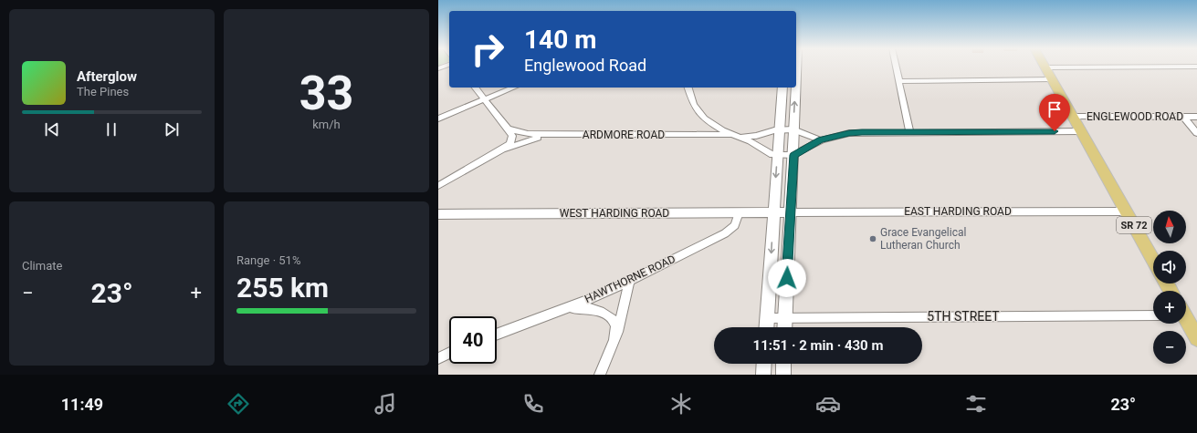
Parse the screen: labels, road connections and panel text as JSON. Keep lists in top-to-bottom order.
{
  "streets": {
    "main road": ["SR 72"],
    "street": [
      "ENGLEWOOD ROAD",
      "ARDMORE ROAD",
      "EAST HARDING ROAD",
      "WEST HARDING ROAD",
      "HAWTHORNE ROAD",
      "5TH STREET"
    ]
  },
  "crossings": [
    ["ENGLEWOOD ROAD", "SR 72"],
    ["EAST HARDING ROAD", "WEST HARDING ROAD"],
    ["EAST HARDING ROAD", "SR 72"],
    ["WEST HARDING ROAD", "HAWTHORNE ROAD"]
  ],
  "places": ["Grace Evangelical Lutheran Church"],
  "north": "top",
  "page": {
    "tile": [
      ["33", "km/h"],
      "Climate",
      ["Range · 51%", "255 km"]
    ],
    "turn": ["140 m", "Englewood Road"],
    "song": ["Afterglow", "The Pines"],
    "map_buttons": ["+", "−"],
    "heat": ["−", "23°", "+"],
    "limit": "40",
    "trip": "11:51 · 2 min · 430 m",
    "tabs": ["11:49", "23°"]
  }
}
